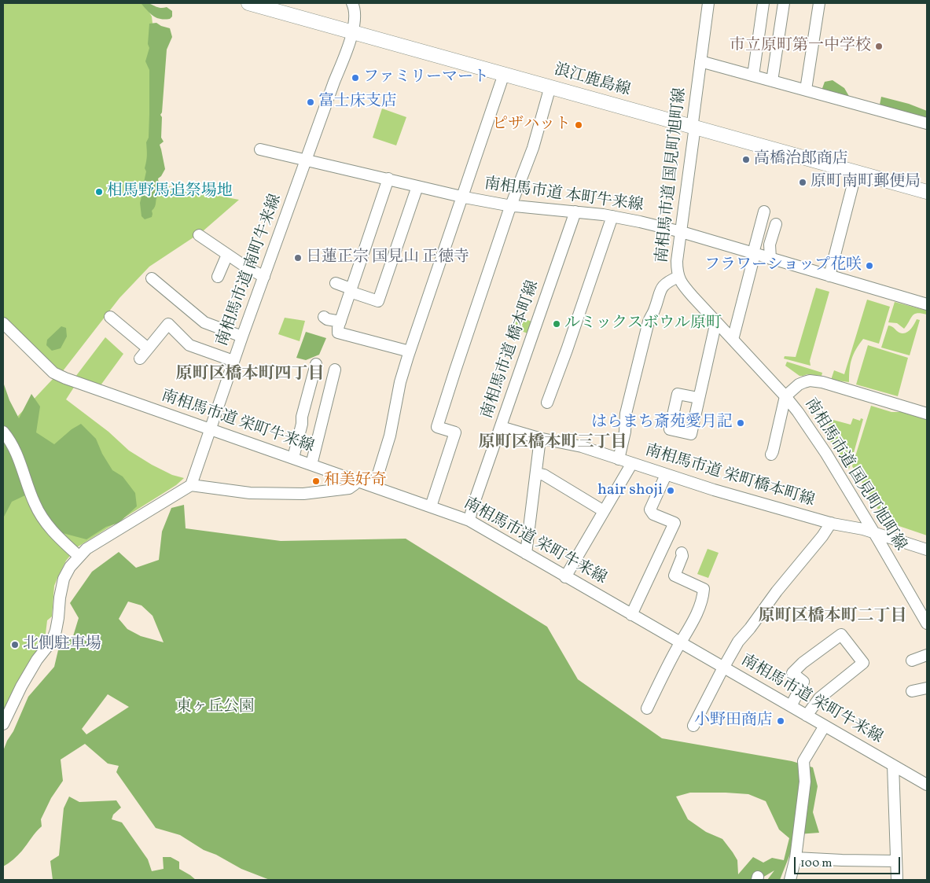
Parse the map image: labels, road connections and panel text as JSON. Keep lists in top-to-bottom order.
{
  "streets": {
    "main road": ["浪江鹿島線"],
    "street": [
      "南相馬市道 国見町旭町線",
      "南相馬市道 本町牛来線",
      "南相馬市道 南町牛来線",
      "南相馬市道 橋本町線",
      "南相馬市道 栄町牛来線",
      "南相馬市道 栄町橋本町線"
    ]
  },
  "crossings": [
    ["浪江鹿島線", "南相馬市道 国見町旭町線"],
    ["浪江鹿島線", "南相馬市道 南町牛来線"],
    ["南相馬市道 国見町旭町線", "南相馬市道 本町牛来線"],
    ["南相馬市道 国見町旭町線", "南相馬市道 栄町橋本町線"],
    ["南相馬市道 本町牛来線", "南相馬市道 南町牛来線"],
    ["南相馬市道 本町牛来線", "南相馬市道 橋本町線"],
    ["南相馬市道 南町牛来線", "南相馬市道 栄町牛来線"],
    ["南相馬市道 橋本町線", "南相馬市道 栄町牛来線"],
    ["南相馬市道 橋本町線", "南相馬市道 栄町橋本町線"]
  ],
  "districts": ["原町区橋本町四丁目", "原町区橋本町三丁目", "原町区橋本町二丁目"],
  "parks": ["東ヶ丘公園"],
  "places": [
    "市立原町第一中学校",
    "ファミリーマート",
    "富士床支店",
    "ピザハット",
    "高橋治郎商店",
    "原町南町郵便局",
    "相馬野馬追祭場地",
    "日蓮正宗 国見山 正徳寺",
    "フラワーショップ花咲",
    "ルミックスボウル原町",
    "はらまち斎苑愛月記",
    "和美好奇",
    "hair shoji",
    "北側駐車場",
    "小野田商店"
  ],
  "scale_bar": "100 m"
}
